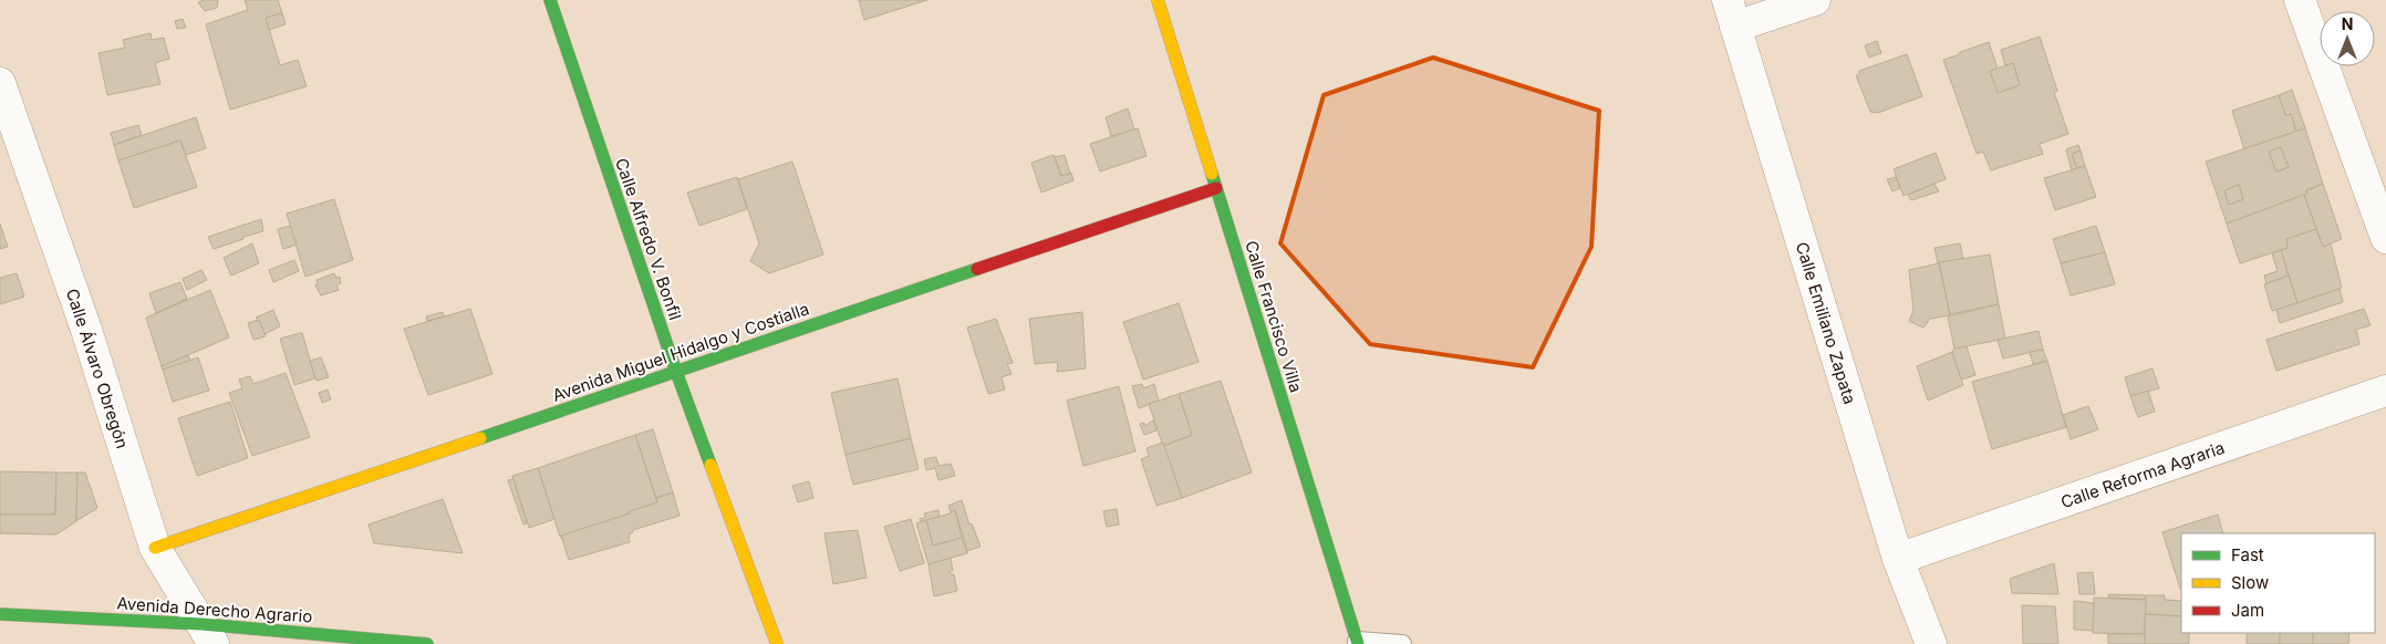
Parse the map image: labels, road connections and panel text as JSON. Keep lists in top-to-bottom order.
{
  "streets": {
    "street": [
      "Calle Alfredo V. Bonfil",
      "Calle Francisco Villa",
      "Calle Emiliano Zapata",
      "Avenida Miguel Hidalgo y Costialla",
      "Calle Álvaro Obregón",
      "Calle Reforma Agraria",
      "Avenida Derecho Agrario"
    ]
  },
  "crossings": [
    ["Calle Alfredo V. Bonfil", "Avenida Miguel Hidalgo y Costialla"],
    ["Calle Francisco Villa", "Avenida Miguel Hidalgo y Costialla"],
    ["Calle Emiliano Zapata", "Calle Reforma Agraria"],
    ["Avenida Miguel Hidalgo y Costialla", "Calle Álvaro Obregón"],
    ["Calle Álvaro Obregón", "Avenida Derecho Agrario"]
  ],
  "legend": ["Fast", "Slow", "Jam"],
  "north": "top"
}
